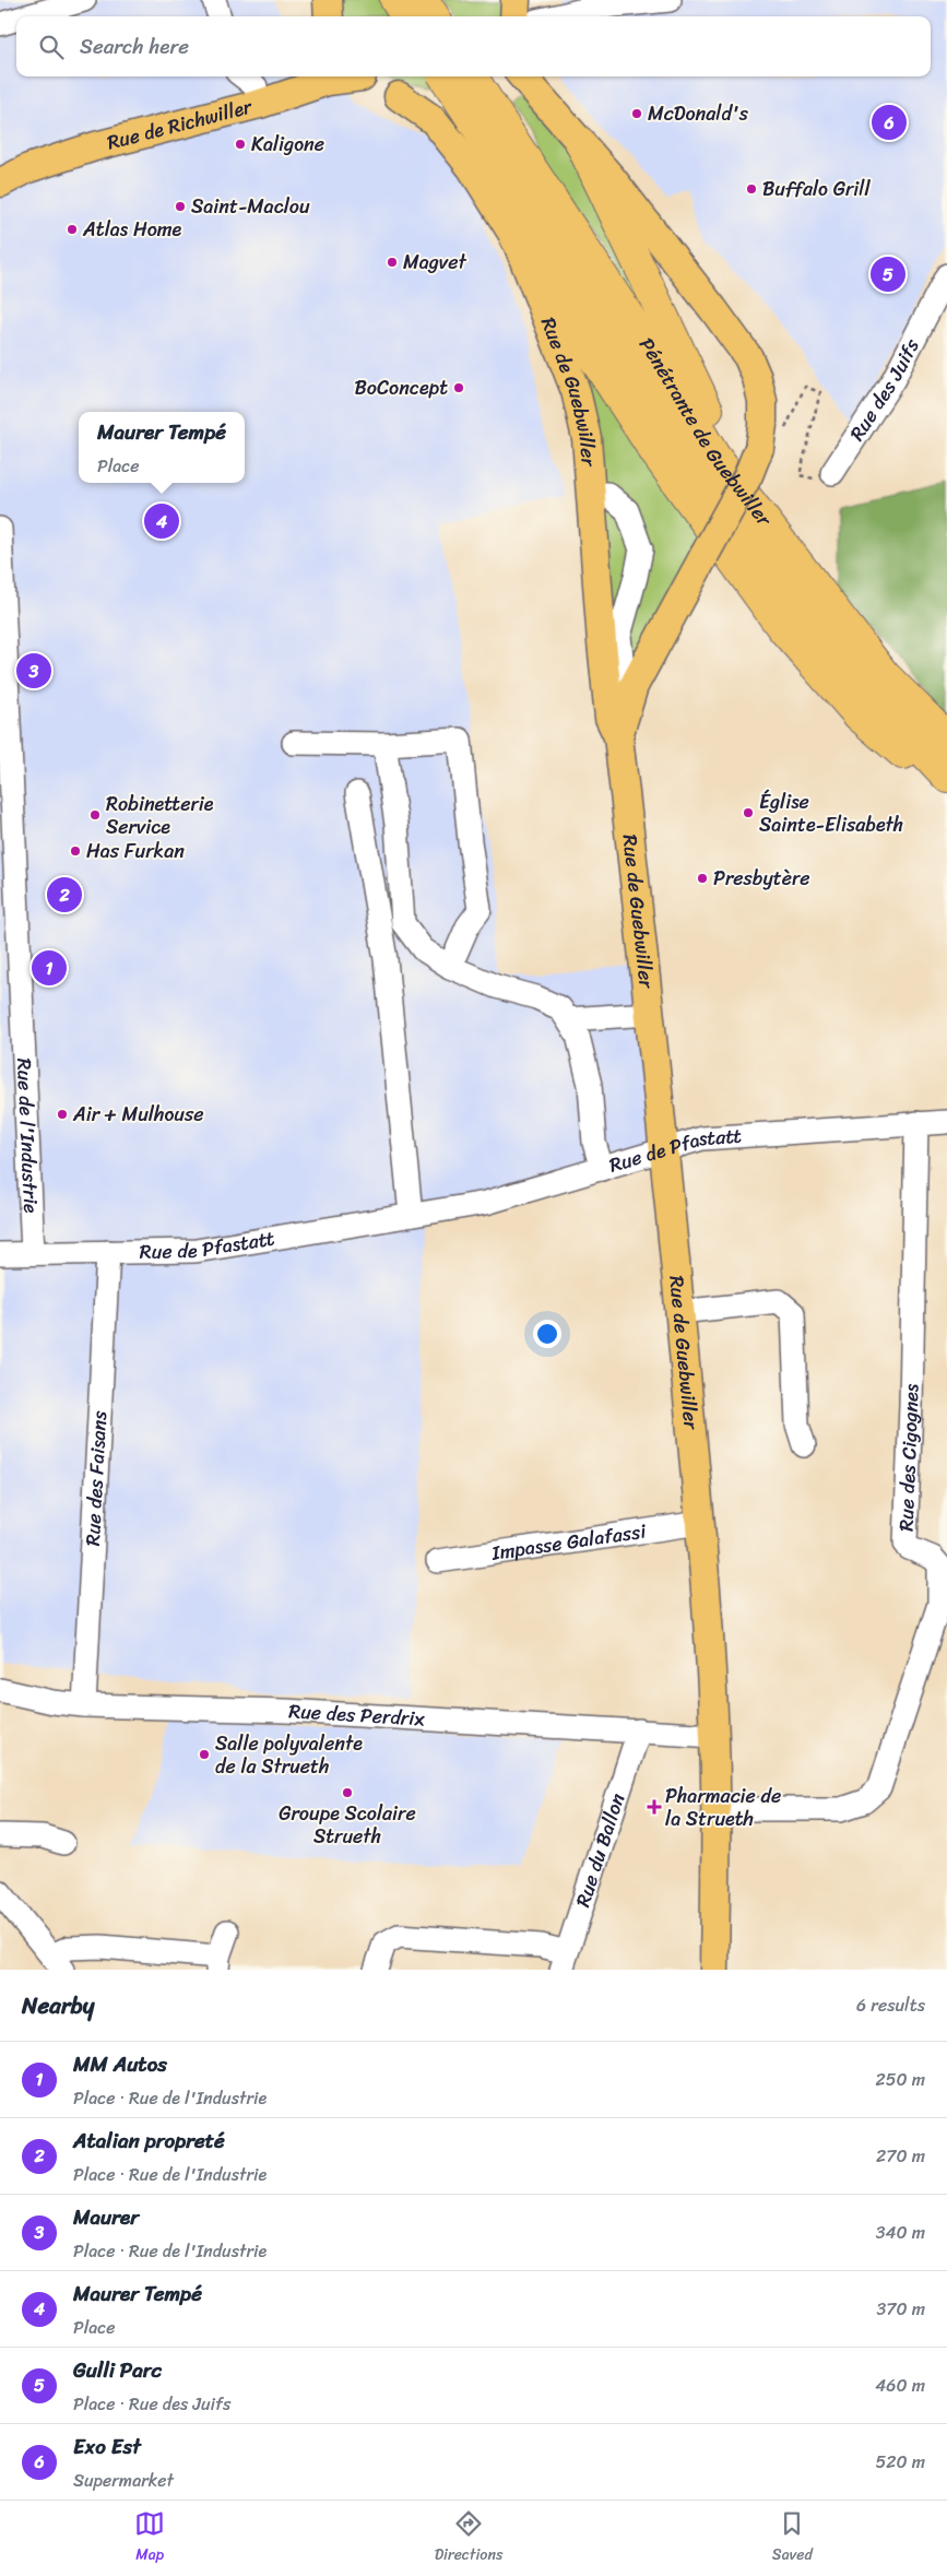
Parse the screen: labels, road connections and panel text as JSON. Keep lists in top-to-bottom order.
{
  "streets": {
    "highway": ["Pénétrante de Guebwiller"],
    "main road": ["Rue de Richwiller", "Rue de Guebwiller"],
    "street": [
      "Rue des Juifs",
      "Rue de l'Industrie",
      "Rue de Pfastatt",
      "Rue des Cigognes",
      "Rue des Faisans",
      "Impasse Galafassi",
      "Rue des Perdrix",
      "Rue du Ballon"
    ]
  },
  "crossings": [
    ["Rue de Guebwiller", "Rue de Pfastatt"],
    ["Rue de Guebwiller", "Rue des Cigognes"],
    ["Rue de Guebwiller", "Impasse Galafassi"],
    ["Rue de Guebwiller", "Rue des Perdrix"],
    ["Rue de l'Industrie", "Rue de Pfastatt"],
    ["Rue de Pfastatt", "Rue des Cigognes"],
    ["Rue de Pfastatt", "Rue des Faisans"],
    ["Rue des Faisans", "Rue des Perdrix"],
    ["Rue des Perdrix", "Rue du Ballon"]
  ],
  "places": {
    "other": [
      "McDonald's",
      "Kaligone",
      "Buffalo Grill",
      "Saint-Maclou",
      "Atlas Home",
      "Magvet",
      "BoConcept",
      "Église Sainte-Elisabeth",
      "Robinetterie Service",
      "Has Furkan",
      "Presbytère",
      "Air + Mulhouse",
      "Salle polyvalente de la Strueth",
      "Groupe Scolaire Strueth"
    ],
    "health": ["Pharmacie de la Strueth"]
  },
  "page": {
    "search": "Search here",
    "pins": [
      "6",
      "5",
      "4",
      "3",
      "2",
      "1"
    ],
    "popup": ["Maurer Tempé", "Place"],
    "heading": ["Nearby", "6 results"],
    "list": [
      {
        "mark": "1",
        "name": "MM Autos",
        "note": "Place · Rue de l'Industrie",
        "value": "250 m"
      },
      {
        "mark": "2",
        "name": "Atalian propreté",
        "note": "Place · Rue de l'Industrie",
        "value": "270 m"
      },
      {
        "mark": "3",
        "name": "Maurer",
        "note": "Place · Rue de l'Industrie",
        "value": "340 m"
      },
      {
        "mark": "4",
        "name": "Maurer Tempé",
        "note": "Place",
        "value": "370 m"
      },
      {
        "mark": "5",
        "name": "Gulli Parc",
        "note": "Place · Rue des Juifs",
        "value": "460 m"
      },
      {
        "mark": "6",
        "name": "Exo Est",
        "note": "Supermarket",
        "value": "520 m"
      }
    ],
    "nav": ["Map", "Directions", "Saved"]
  }
}
